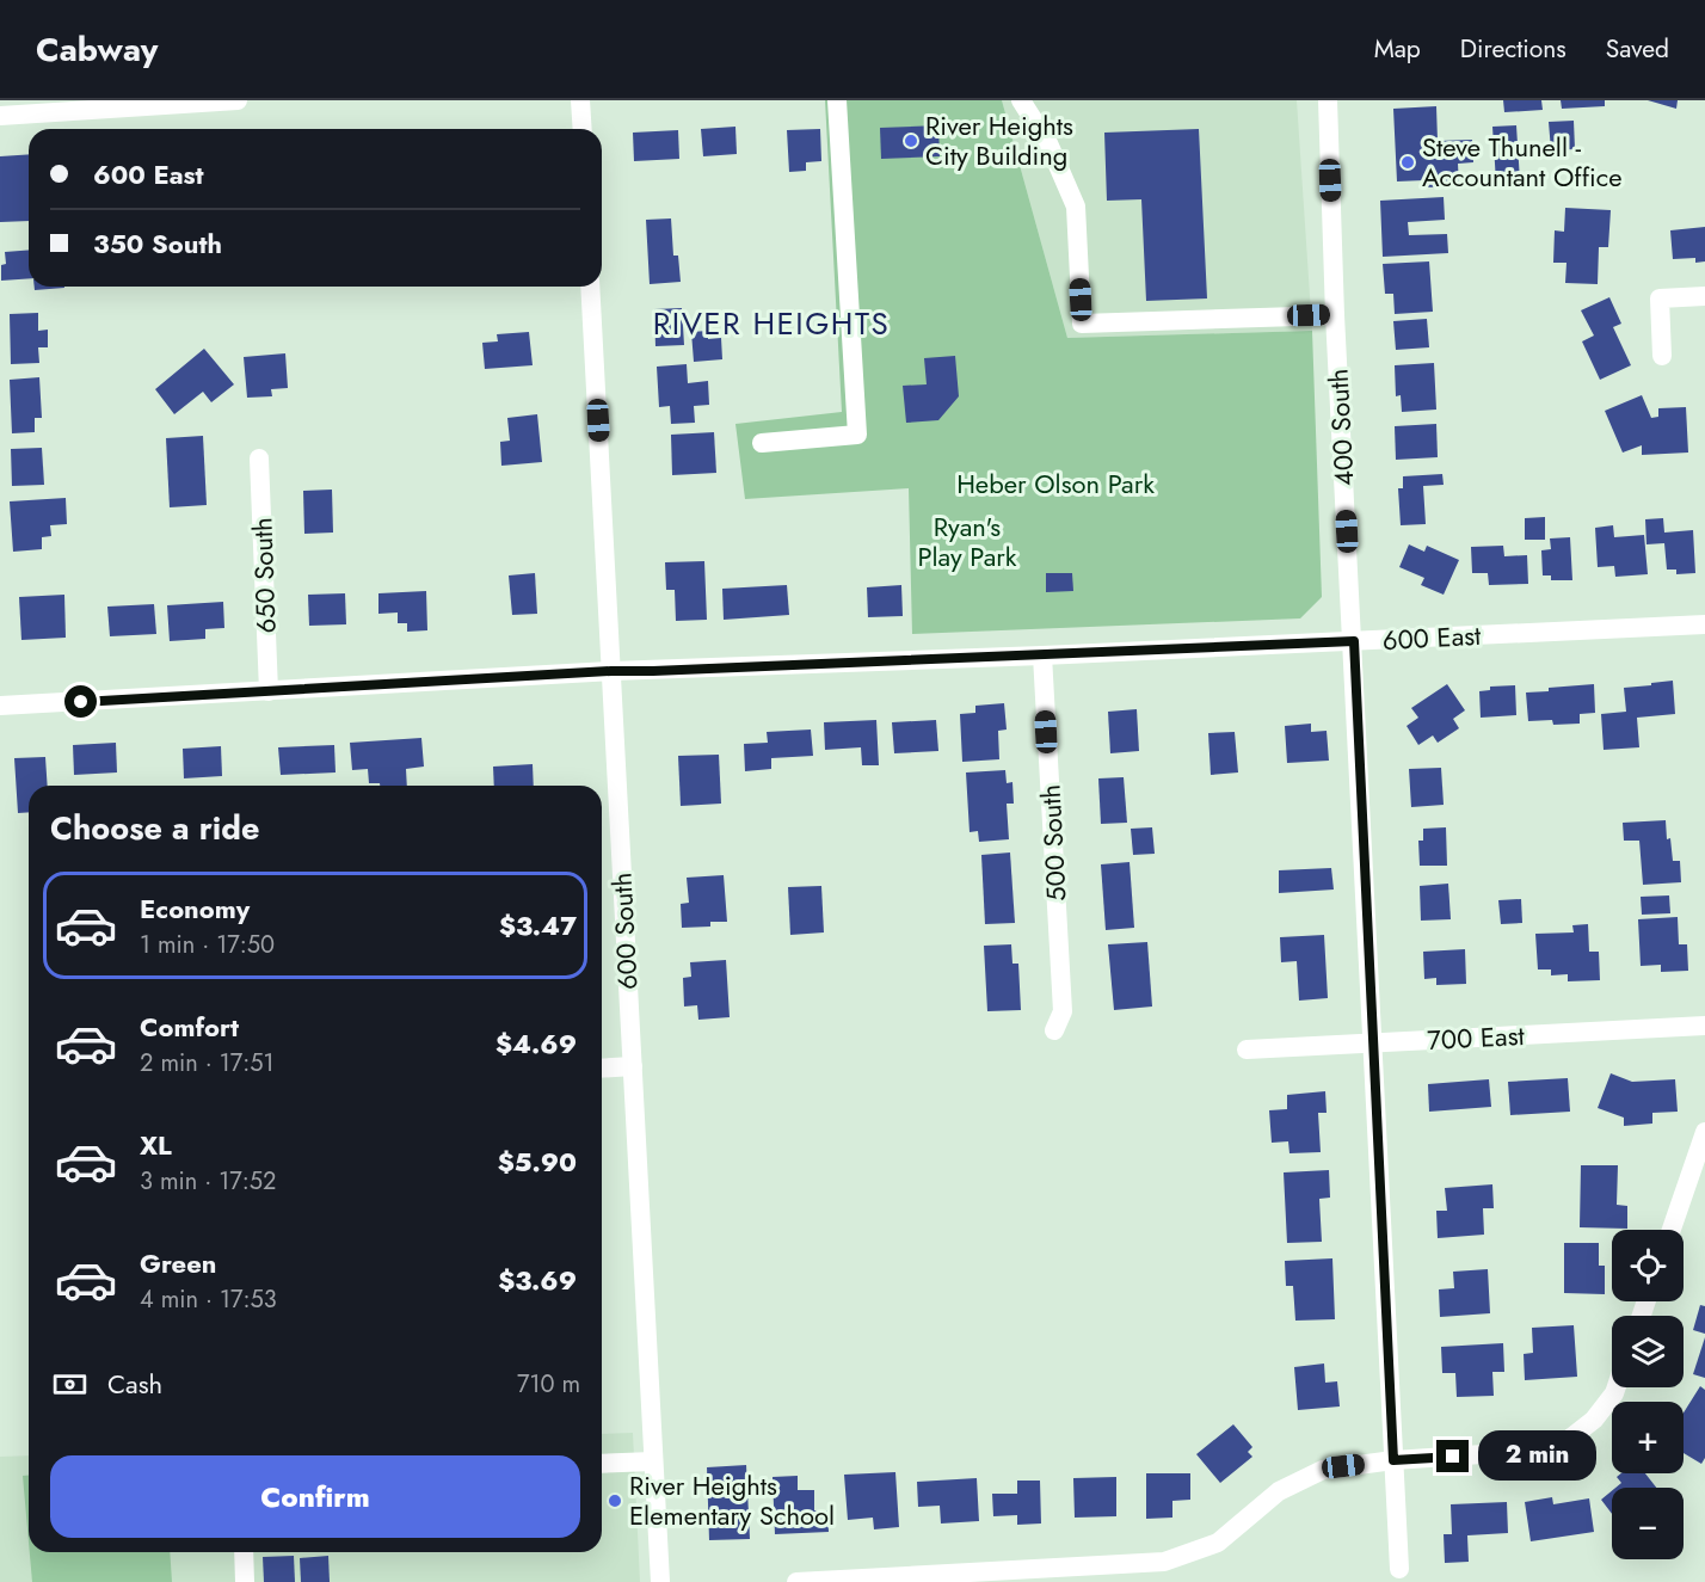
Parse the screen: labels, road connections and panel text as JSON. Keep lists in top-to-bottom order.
{
  "streets": {
    "street": [
      "400 South",
      "650 South",
      "600 East",
      "500 South",
      "600 South",
      "700 East"
    ]
  },
  "crossings": [
    ["400 South", "600 East"],
    ["400 South", "700 East"],
    ["650 South", "600 East"],
    ["600 East", "500 South"],
    ["600 East", "600 South"]
  ],
  "districts": ["RIVER HEIGHTS"],
  "parks": ["Heber Olson Park", "Ryan's Play Park"],
  "places": ["River Heights City Building", "Steve Thunell - Accountant Office", "River Heights Elementary School"],
  "page": {
    "header": "Cabway",
    "nav": ["Map", "Directions", "Saved"],
    "banner": ["600 East", "350 South"],
    "heading": "Choose a ride",
    "list": [
      {
        "name": "Economy",
        "note": "1 min · 17:50",
        "value": "$3.47"
      },
      {
        "name": "Comfort",
        "note": "2 min · 17:51",
        "value": "$4.69"
      },
      {
        "name": "XL",
        "note": "3 min · 17:52",
        "value": "$5.90"
      },
      {
        "name": "Green",
        "note": "4 min · 17:53",
        "value": "$3.69"
      }
    ],
    "map_buttons": ["+", "−"],
    "pay": ["Cash", "710 m"],
    "bubble": "2 min",
    "buttons": "Confirm"
  }
}
